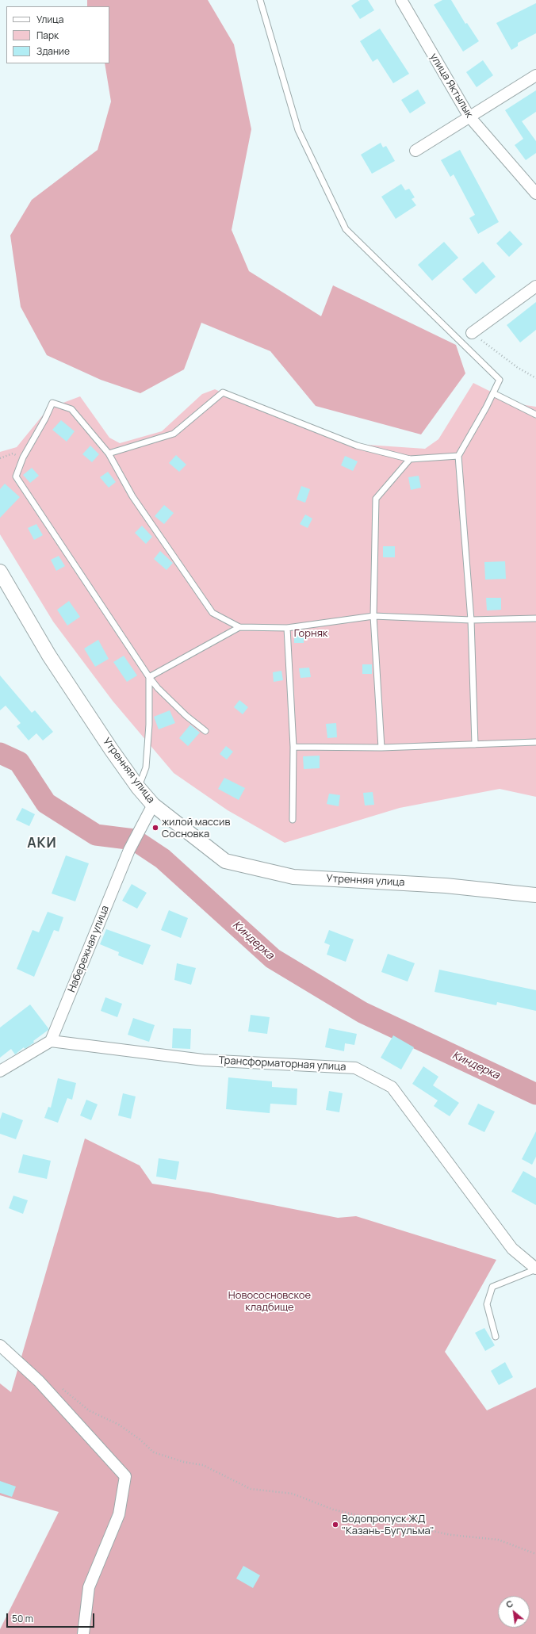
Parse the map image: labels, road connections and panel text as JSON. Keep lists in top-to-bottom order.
{
  "streets": {
    "street": [
      "улица Яктылык",
      "Утренняя улица",
      "Набережная улица",
      "Трансформаторная улица"
    ]
  },
  "crossings": [
    ["Утренняя улица", "Набережная улица"],
    ["Набережная улица", "Трансформаторная улица"]
  ],
  "districts": ["АКИ"],
  "water": ["Киндерка"],
  "parks": ["Горняк", "Новососновское кладбище"],
  "places": ["жилой массив Сосновка", "Водопропуск ЖД \"Казань-Бугульма\""],
  "legend": ["Улица", "Парк", "Здание"],
  "scale_bar": "50 m",
  "north": "top left"
}
